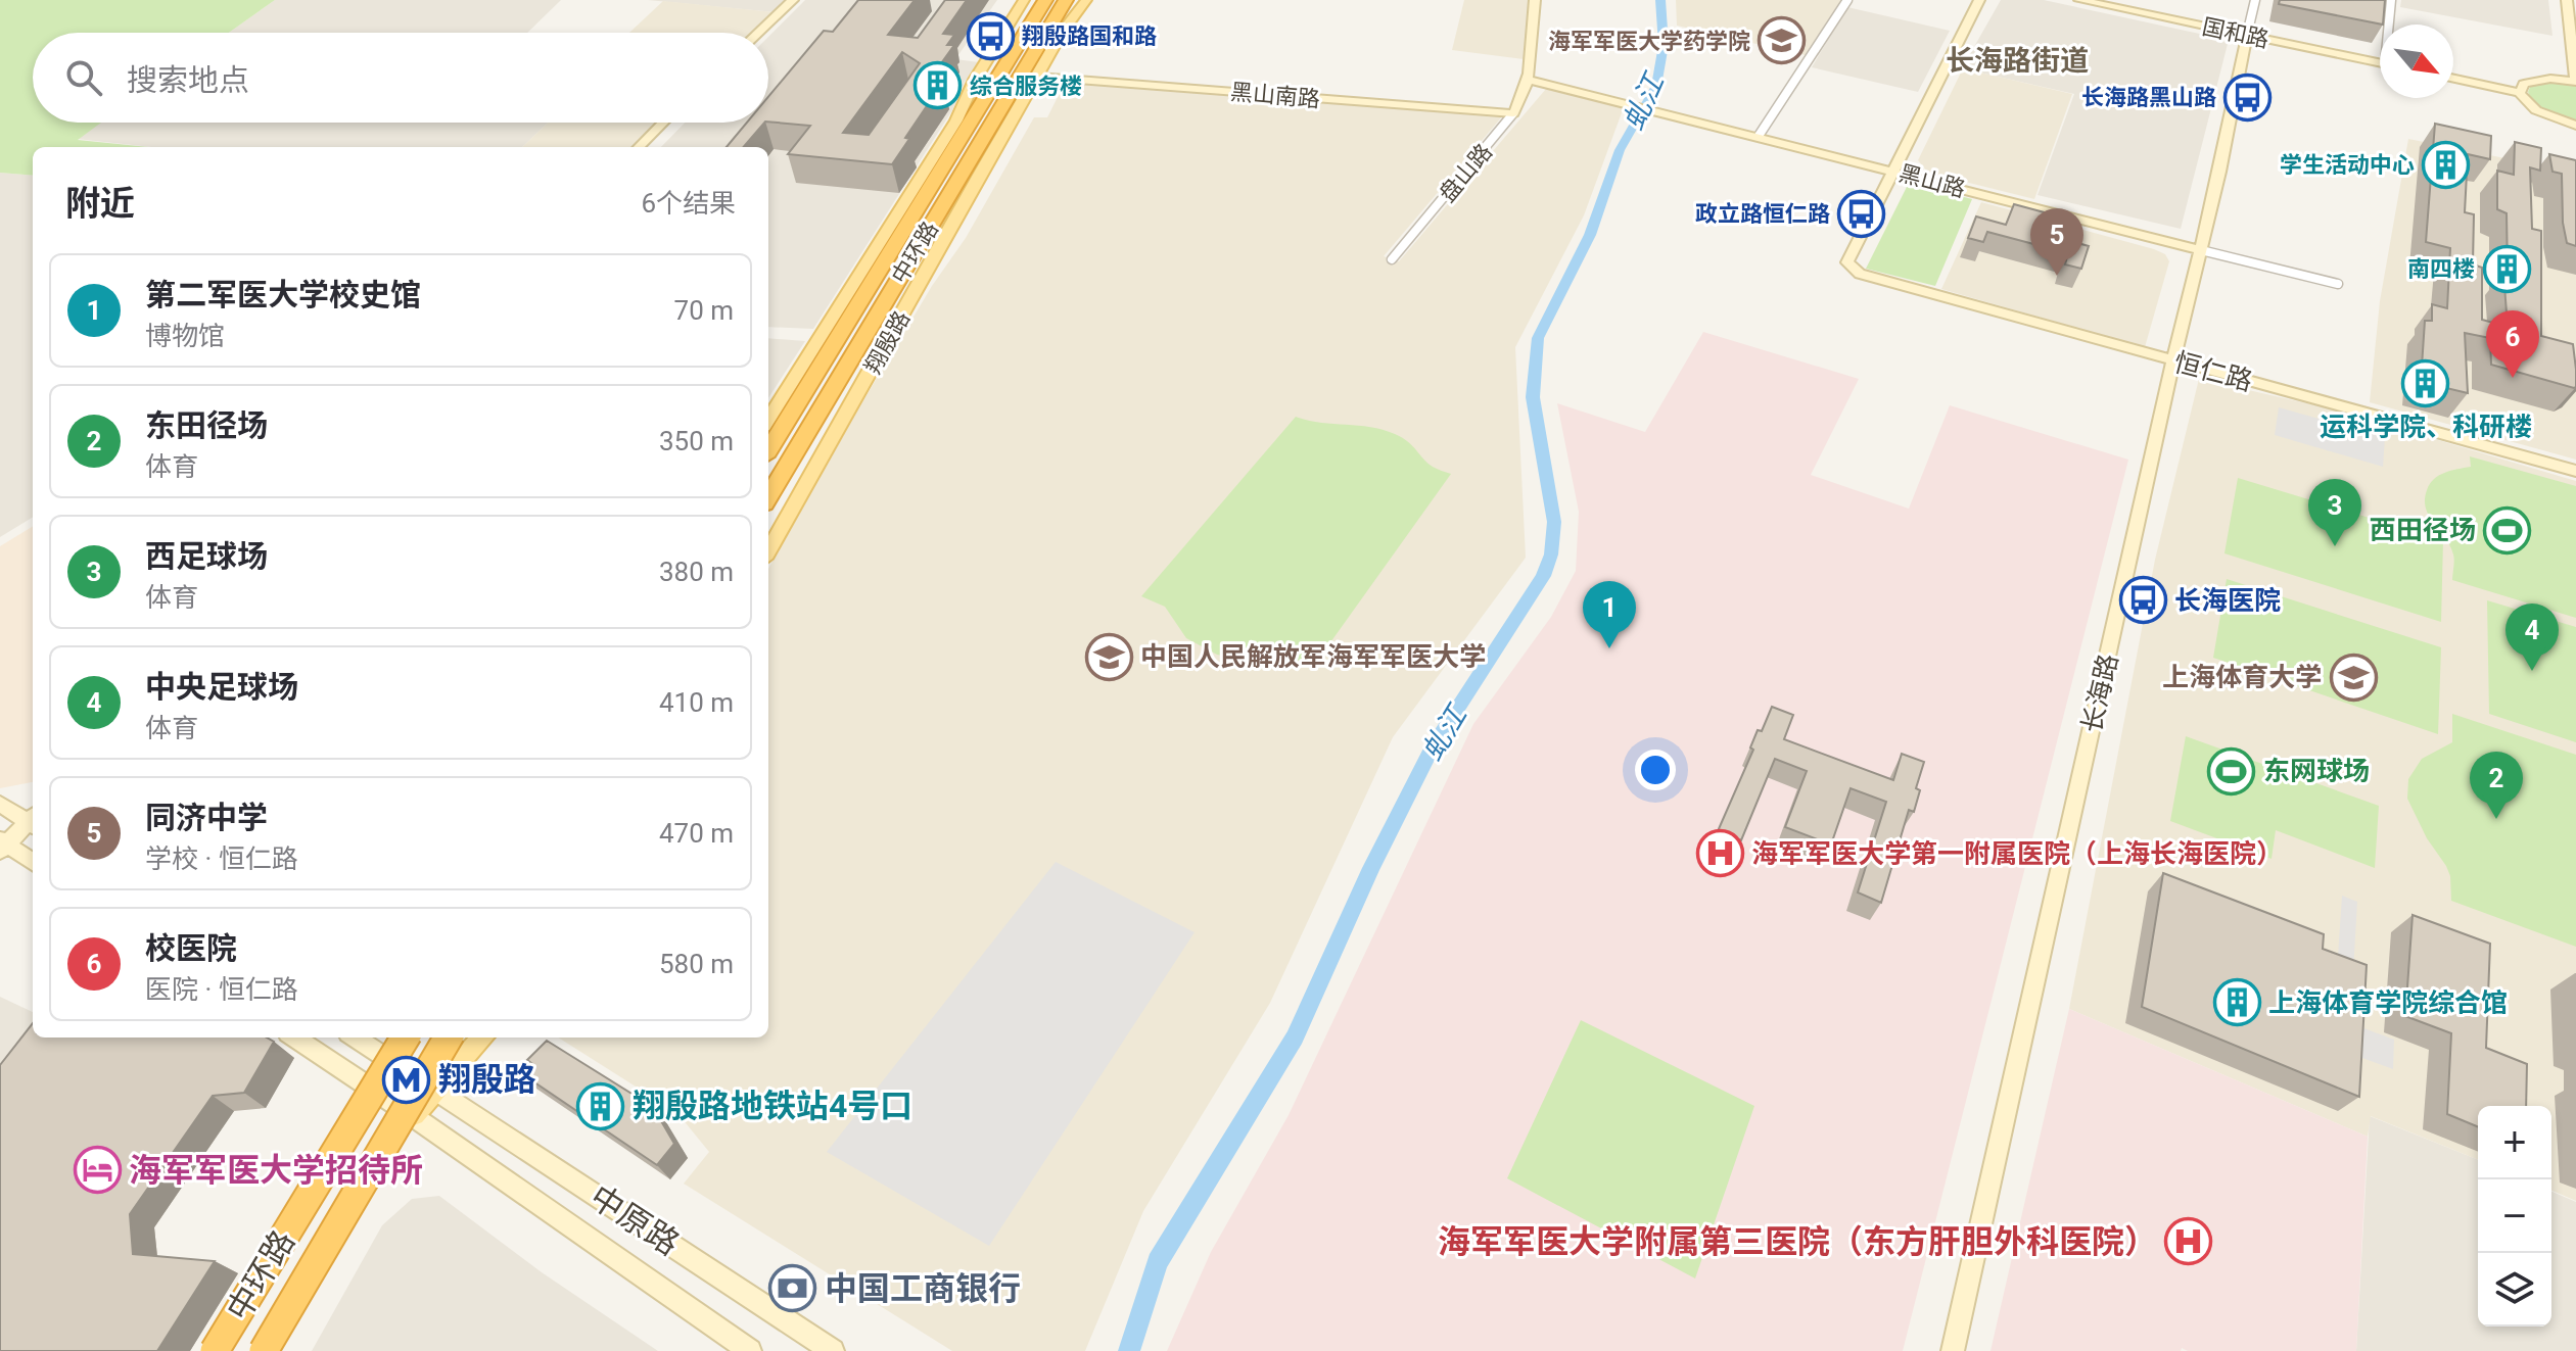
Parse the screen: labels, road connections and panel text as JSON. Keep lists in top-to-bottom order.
{
  "streets": {
    "highway": ["中环路"],
    "main road": ["翔殷路"],
    "street": [
      "国和路",
      "黑山南路",
      "盘山路",
      "黑山路",
      "恒仁路",
      "长海路",
      "中原路"
    ]
  },
  "crossings": [
    ["国和路", "长海路"],
    ["黑山南路", "盘山路"],
    ["黑山南路", "翔殷路"],
    ["盘山路", "黑山路"],
    ["黑山路", "恒仁路"],
    ["黑山路", "长海路"],
    ["恒仁路", "长海路"]
  ],
  "districts": ["长海路街道"],
  "water": ["虬江"],
  "places": {
    "bus stop": [
      "翔殷路国和路",
      "长海路黑山路",
      "政立路恒仁路",
      "长海医院"
    ],
    "school or university": ["海军军医大学药学院", "中国人民解放军海军军医大学", "上海体育大学"],
    "building": [
      "综合服务楼",
      "学生活动中心",
      "南四楼",
      "运科学院、科研楼",
      "上海体育学院综合馆",
      "翔殷路地铁站4号口"
    ],
    "sports": ["西田径场", "东网球场"],
    "hospital": ["海军军医大学第一附属医院（上海长海医院）", "海军军医大学附属第三医院（东方肝胆外科医院）"],
    "metro station": ["翔殷路"],
    "hotel": ["海军军医大学招待所"],
    "bank": ["中国工商银行"]
  },
  "north": "bottom right",
  "page": {
    "search": "搜索地点",
    "heading": ["附近", "6个结果"],
    "pins": [
      "5",
      "6",
      "3",
      "1",
      "4",
      "2"
    ],
    "list": [
      {
        "mark": "1",
        "name": "第二军医大学校史馆",
        "note": "博物馆",
        "value": "70 m"
      },
      {
        "mark": "2",
        "name": "东田径场",
        "note": "体育",
        "value": "350 m"
      },
      {
        "mark": "3",
        "name": "西足球场",
        "note": "体育",
        "value": "380 m"
      },
      {
        "mark": "4",
        "name": "中央足球场",
        "note": "体育",
        "value": "410 m"
      },
      {
        "mark": "5",
        "name": "同济中学",
        "note": "学校 · 恒仁路",
        "value": "470 m"
      },
      {
        "mark": "6",
        "name": "校医院",
        "note": "医院 · 恒仁路",
        "value": "580 m"
      }
    ],
    "map_buttons": ["+", "−"]
  }
}
